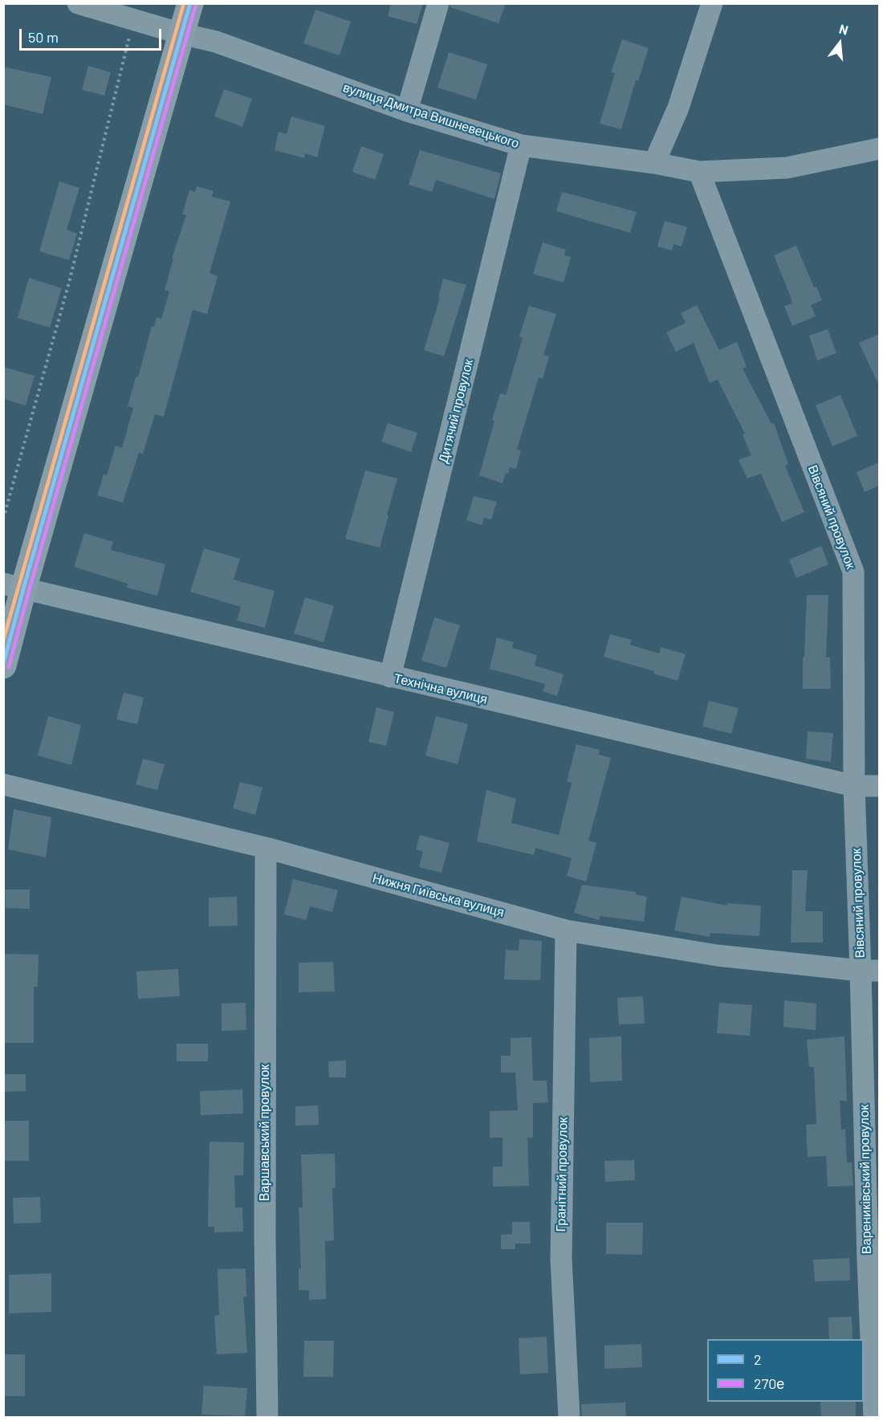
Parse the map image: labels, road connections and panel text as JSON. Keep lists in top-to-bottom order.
{
  "streets": {
    "street": [
      "вулиця Дмитра Вишневецького",
      "Дитячий провулок",
      "Вівсяний провулок",
      "Технічна вулиця",
      "Нижня Гиївська вулиця",
      "Варшавський провулок",
      "Гранітний провулок",
      "Варениківський провулок"
    ]
  },
  "crossings": [
    ["вулиця Дмитра Вишневецького", "Дитячий провулок"],
    ["вулиця Дмитра Вишневецького", "Вівсяний провулок"],
    ["Дитячий провулок", "Технічна вулиця"],
    ["Вівсяний провулок", "Технічна вулиця"],
    ["Вівсяний провулок", "Нижня Гиївська вулиця"],
    ["Вівсяний провулок", "Варениківський провулок"],
    ["Нижня Гиївська вулиця", "Варшавський провулок"],
    ["Нижня Гиївська вулиця", "Гранітний провулок"],
    ["Нижня Гиївська вулиця", "Варениківський провулок"]
  ],
  "lines": ["transit line 2", "transit line 270е"],
  "legend": ["2", "270е"],
  "scale_bar": "50 m",
  "north": "top"
}
